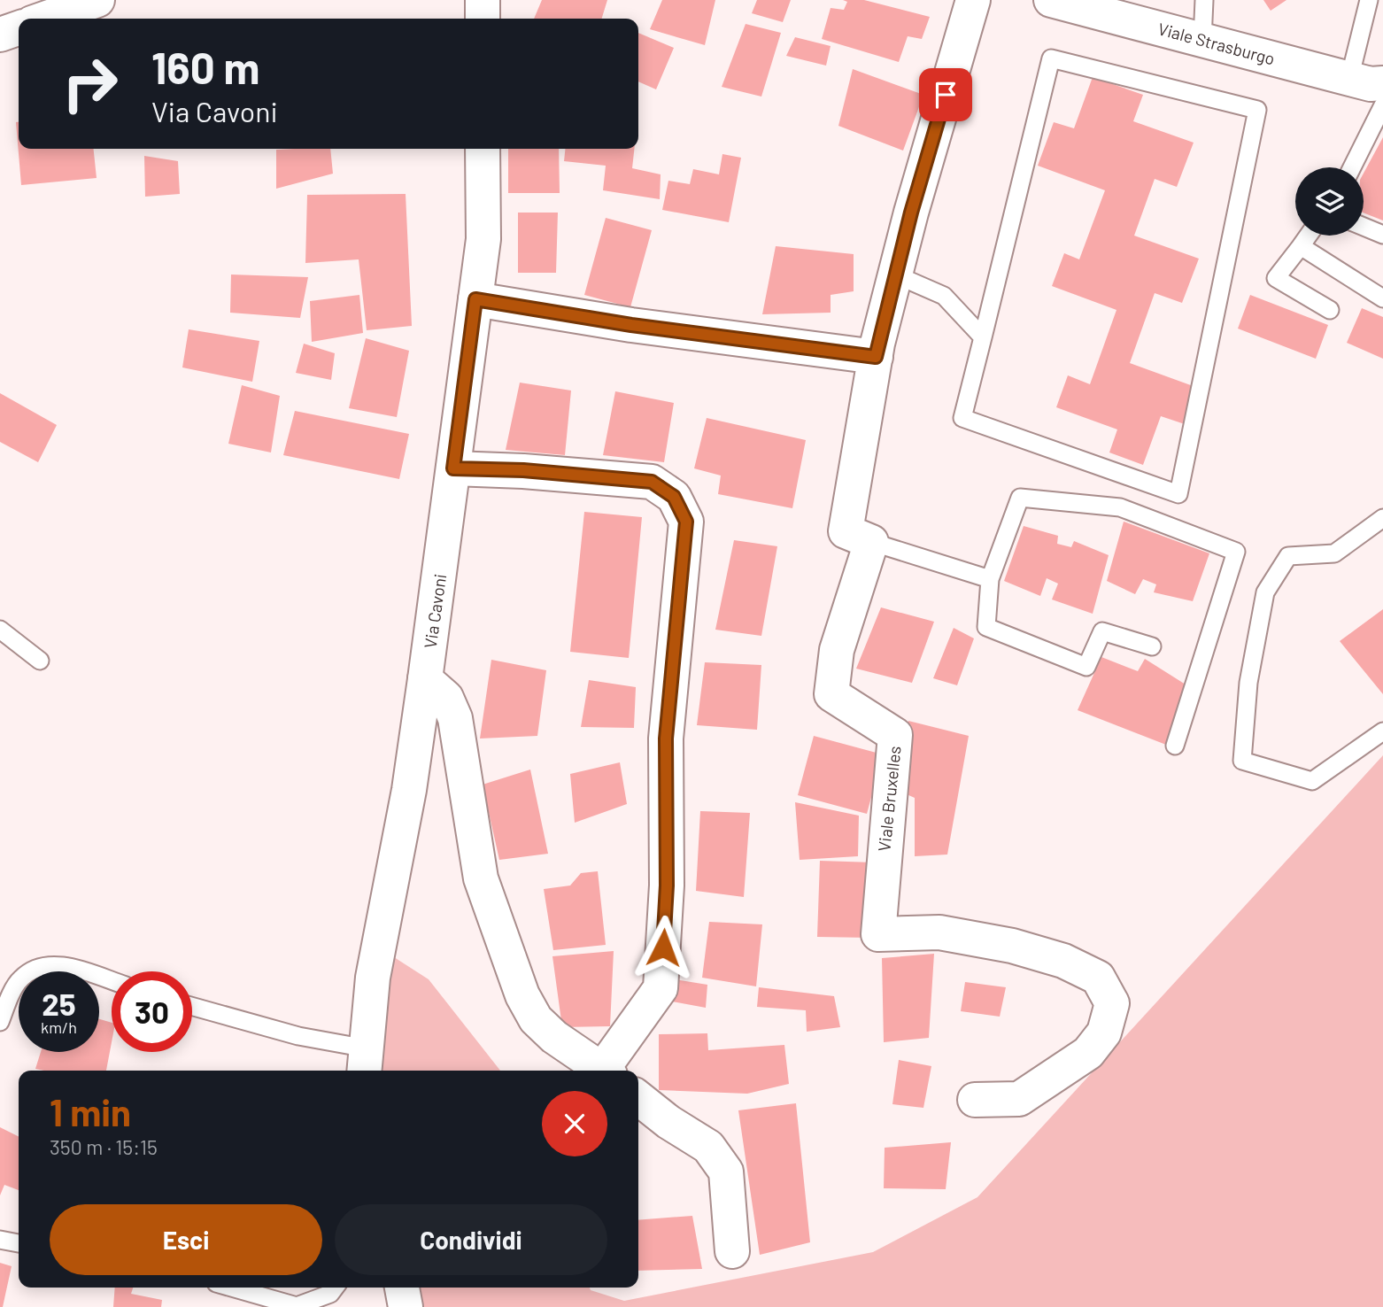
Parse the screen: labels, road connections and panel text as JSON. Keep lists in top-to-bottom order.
{
  "streets": {
    "street": ["Viale Strasburgo", "Via Cavoni", "Viale Bruxelles"]
  },
  "page": {
    "turn": ["160 m", "Via Cavoni"],
    "speed": "25 km/h",
    "limit": "30",
    "heading": ["1 min", "350 m · 15:15"],
    "buttons": ["Esci", "Condividi"]
  }
}
